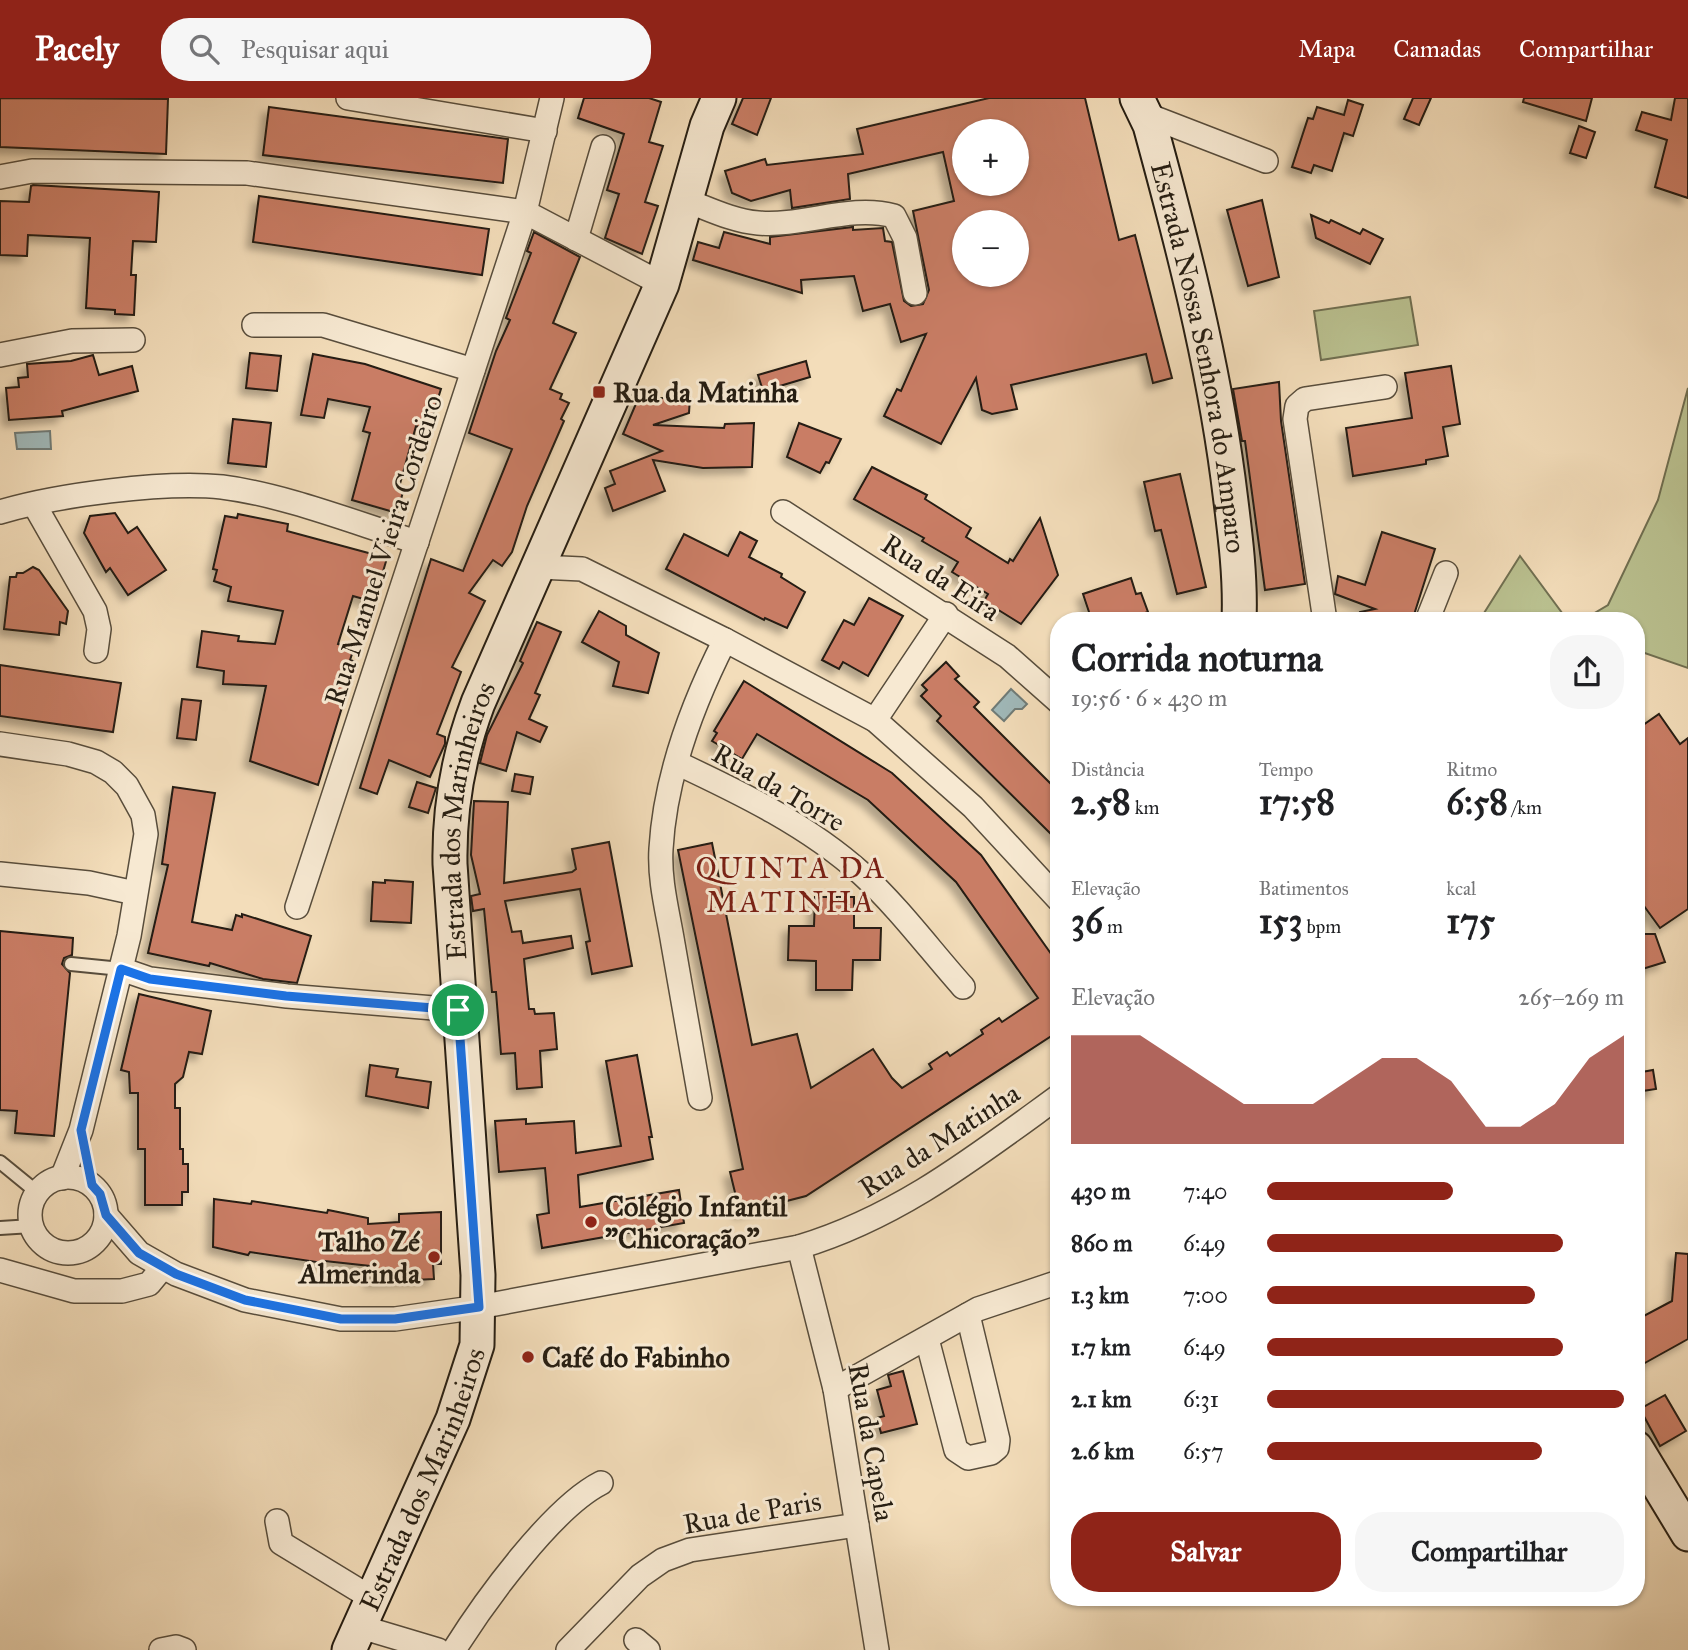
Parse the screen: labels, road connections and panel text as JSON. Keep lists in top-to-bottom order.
{
  "streets": {
    "street": [
      "Estrada Nossa Senhora do Amparo",
      "Rua Manuel Vieira Cordeiro",
      "Rua da Eira",
      "Rua da Torre",
      "Estrada dos Marinheiros",
      "Rua da Matinha",
      "Rua da Capela",
      "Rua de Paris"
    ]
  },
  "crossings": [
    ["Estrada dos Marinheiros", "Rua da Matinha"],
    ["Rua da Matinha", "Rua da Capela"],
    ["Rua da Capela", "Rua de Paris"]
  ],
  "districts": ["QUINTA DA MATINHA"],
  "places": {
    "transit": ["Rua da Matinha"],
    "other": ["Colégio Infantil \"Chicoração\"", "Talho Zé Almerinda", "Café do Fabinho"]
  },
  "page": {
    "header": "Pacely",
    "search": "Pesquisar aqui",
    "nav": ["Mapa", "Camadas", "Compartilhar"],
    "map_buttons": ["+", "−"],
    "heading": ["Corrida noturna", "19:56 · 6 × 430 m"],
    "stats": [
      ["Distância", "2.58 km"],
      ["Tempo", "17:58"],
      ["Ritmo", "6:58 /km"],
      ["Elevação", "36 m"],
      ["Batimentos", "153 bpm"],
      ["kcal", "175"]
    ],
    "chart": ["Elevação", "265–269 m"],
    "list": [
      {
        "name": "430 m",
        "note": "7:40"
      },
      {
        "name": "860 m",
        "note": "6:49"
      },
      {
        "name": "1.3 km",
        "note": "7:00"
      },
      {
        "name": "1.7 km",
        "note": "6:49"
      },
      {
        "name": "2.1 km",
        "note": "6:31"
      },
      {
        "name": "2.6 km",
        "note": "6:57"
      }
    ],
    "buttons": ["Salvar", "Compartilhar"]
  }
}
